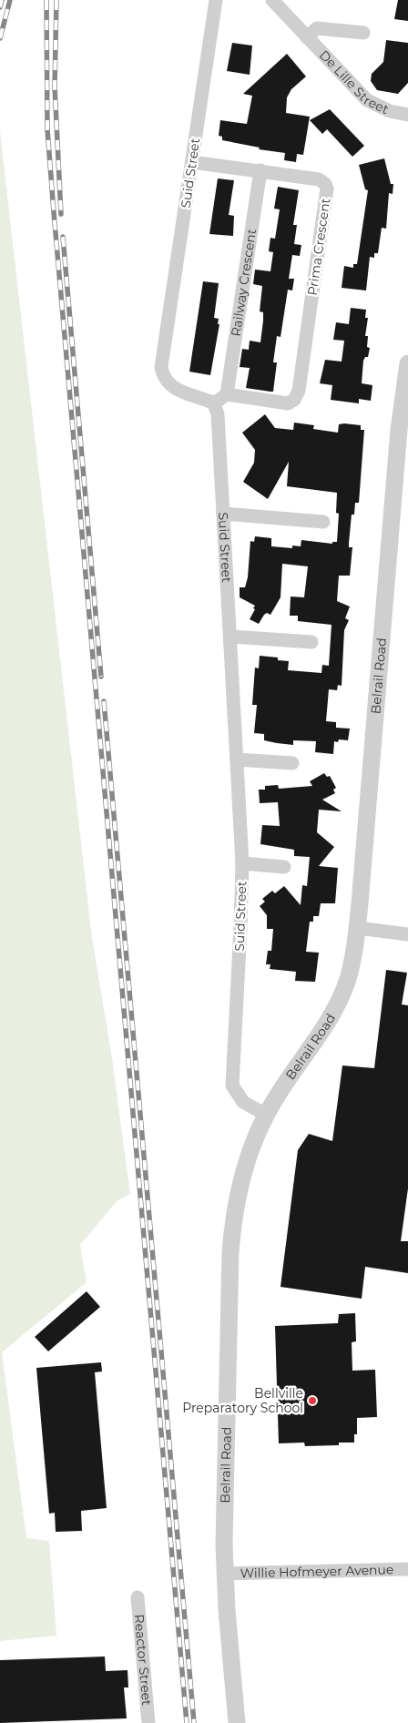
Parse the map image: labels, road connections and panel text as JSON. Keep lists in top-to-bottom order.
{
  "streets": {
    "street": [
      "De Lille Street",
      "Suid Street",
      "Prima Crescent",
      "Railway Crescent",
      "Belrail Road",
      "Willie Hofmeyer Avenue",
      "Reactor Street"
    ]
  },
  "crossings": [
    ["Suid Street", "Prima Crescent"],
    ["Suid Street", "Belrail Road"],
    ["Prima Crescent", "Railway Crescent"],
    ["Belrail Road", "Willie Hofmeyer Avenue"]
  ],
  "places": ["Bellville Preparatory School"]
}
